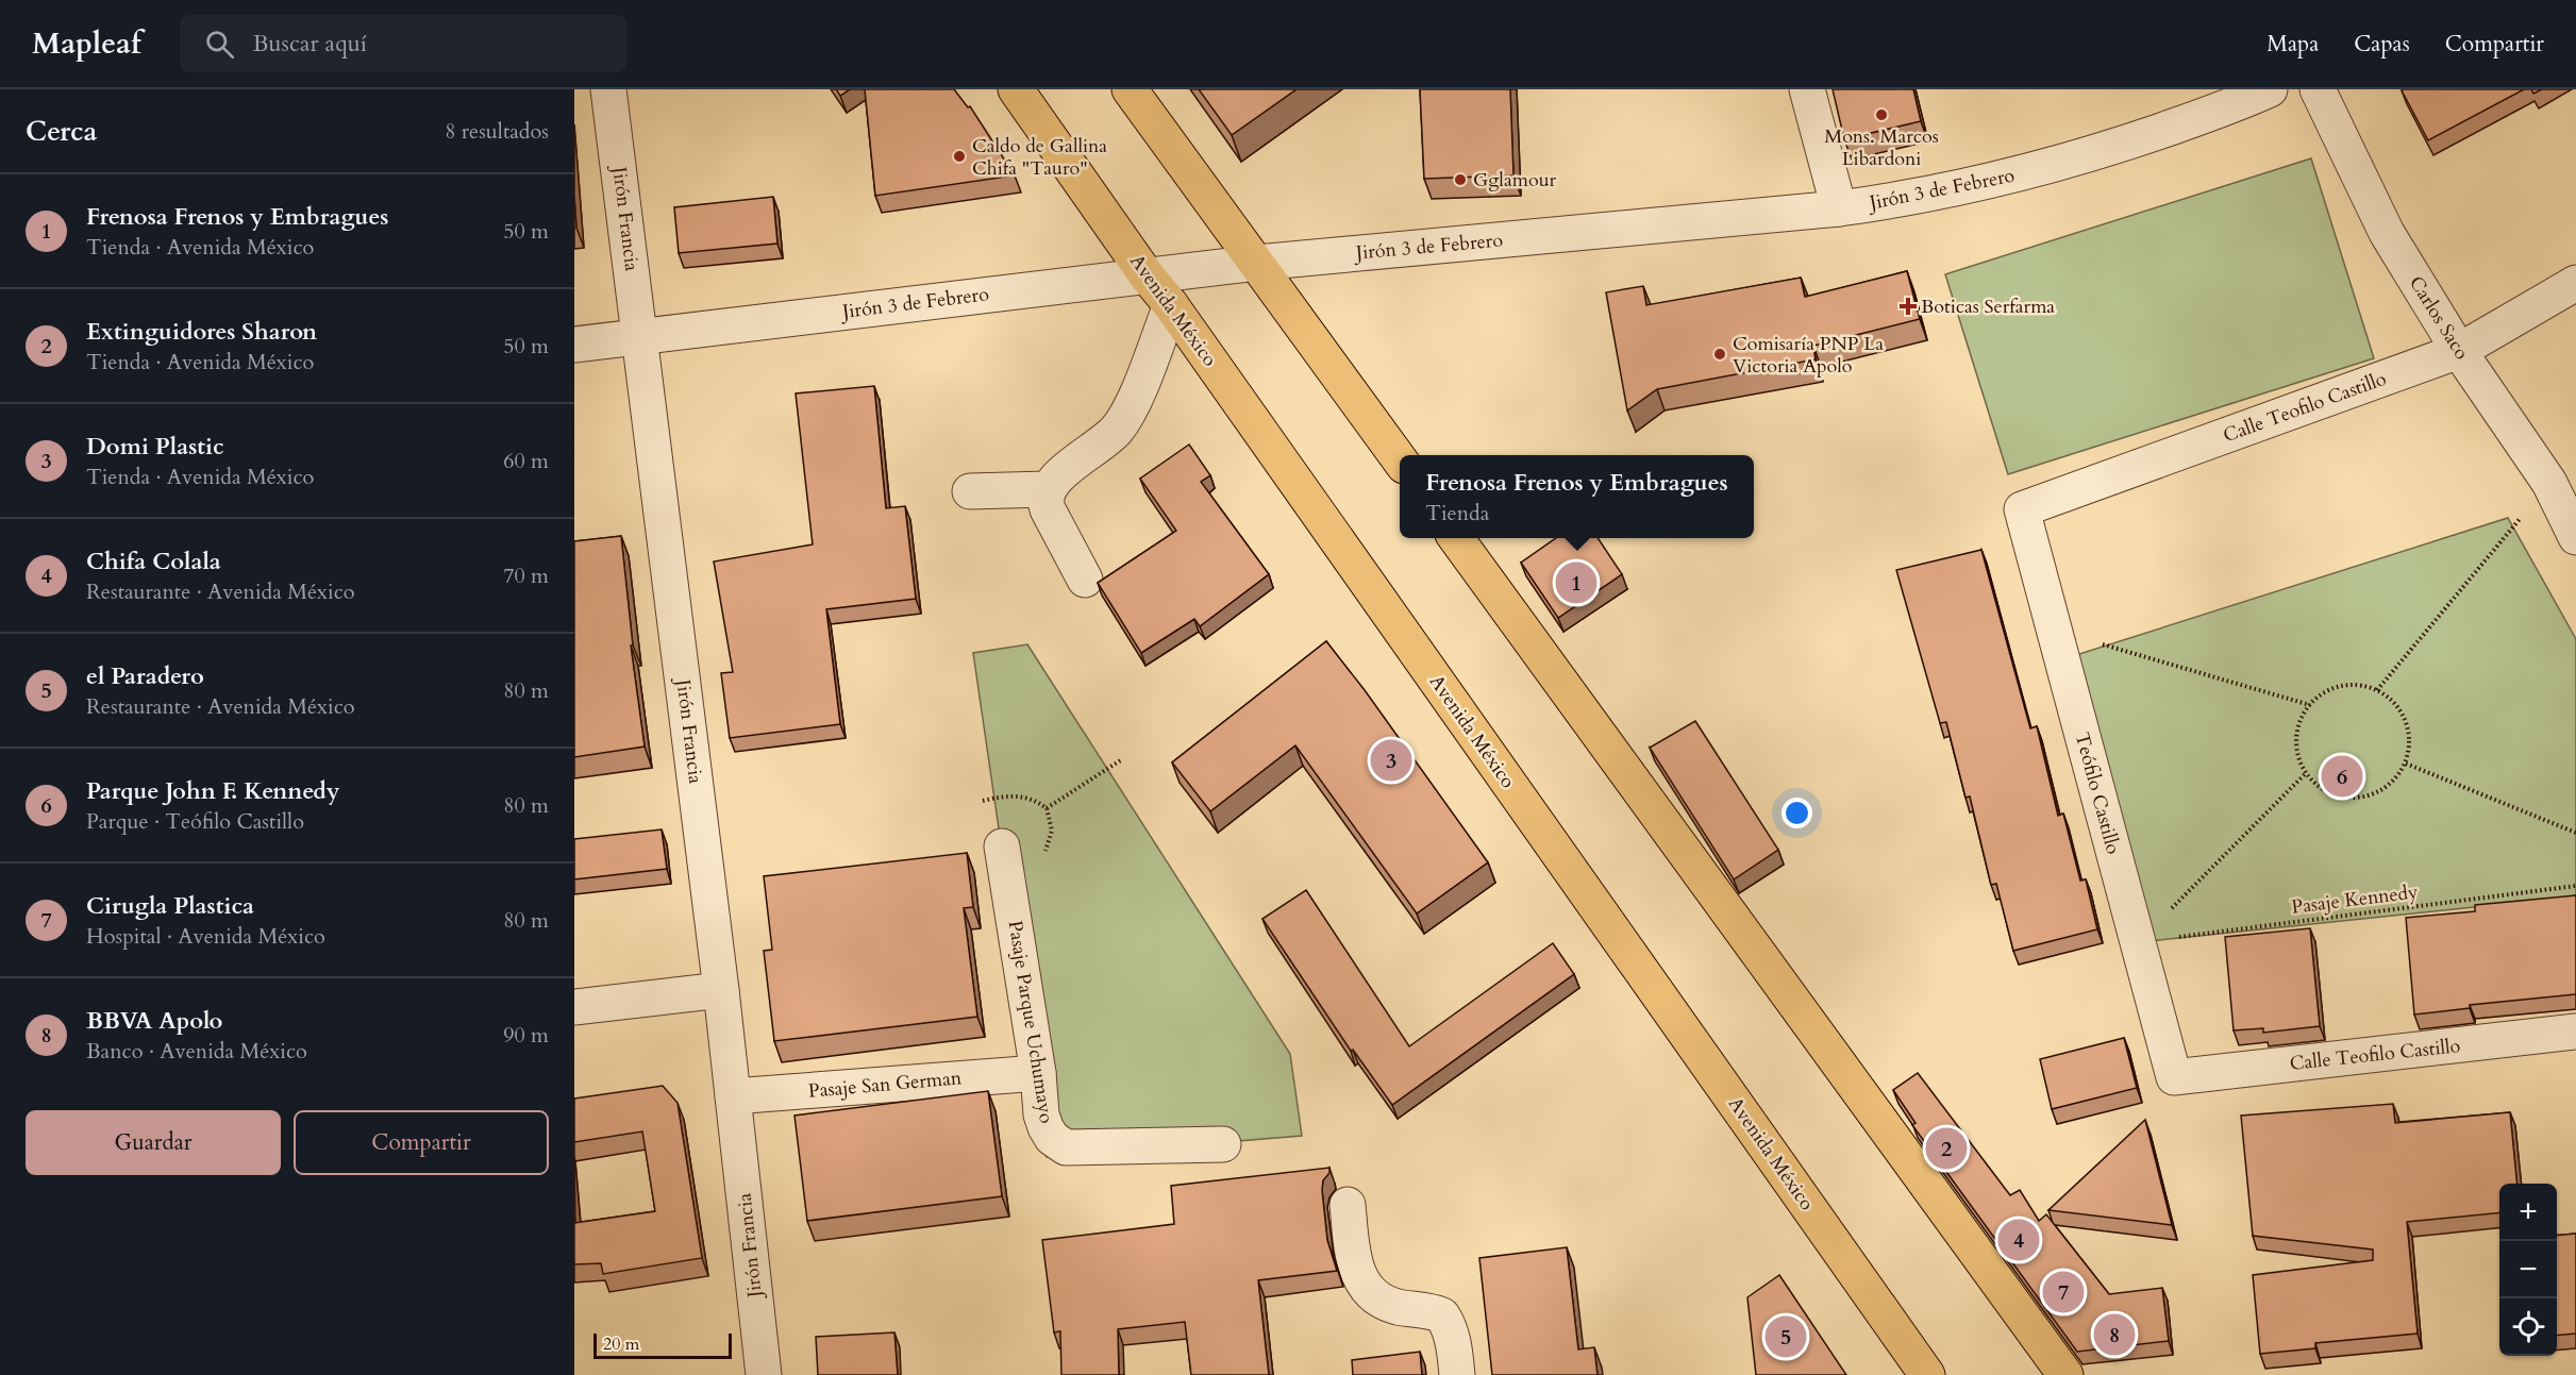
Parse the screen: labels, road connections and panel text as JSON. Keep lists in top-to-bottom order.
{
  "streets": {
    "main road": ["Avenida México"],
    "street": [
      "Jirón 3 de Febrero",
      "Jirón Francia",
      "Carlos Saco",
      "Calle Teofilo Castillo",
      "Teófilo Castillo",
      "Pasaje Parque Uchumayo",
      "Pasaje San German"
    ],
    "path": ["Pasaje Kennedy"]
  },
  "crossings": [
    ["Jirón 3 de Febrero", "Jirón Francia"],
    ["Jirón 3 de Febrero", "Avenida México"],
    ["Jirón Francia", "Pasaje San German"],
    ["Carlos Saco", "Calle Teofilo Castillo"],
    ["Calle Teofilo Castillo", "Teófilo Castillo"],
    ["Teófilo Castillo", "Pasaje Kennedy"],
    ["Pasaje Parque Uchumayo", "Pasaje San German"]
  ],
  "places": {
    "other": [
      "Mons. Marcos Libardoni",
      "Caldo de Gallina Chifa \"Tauro\"",
      "Gglamour",
      "Comisaría PNP La Victoria Apolo"
    ],
    "health": ["Boticas Serfarma"]
  },
  "scale_bar": "20 m",
  "page": {
    "header": "Mapleaf",
    "search": "Buscar aquí",
    "nav": ["Mapa", "Capas", "Compartir"],
    "heading": ["Cerca", "8 resultados"],
    "list": [
      {
        "mark": "1",
        "name": "Frenosa Frenos y Embragues",
        "note": "Tienda · Avenida México",
        "value": "50 m"
      },
      {
        "mark": "2",
        "name": "Extinguidores Sharon",
        "note": "Tienda · Avenida México",
        "value": "50 m"
      },
      {
        "mark": "3",
        "name": "Domi Plastic",
        "note": "Tienda · Avenida México",
        "value": "60 m"
      },
      {
        "mark": "4",
        "name": "Chifa Colala",
        "note": "Restaurante · Avenida México",
        "value": "70 m"
      },
      {
        "mark": "5",
        "name": "el Paradero",
        "note": "Restaurante · Avenida México",
        "value": "80 m"
      },
      {
        "mark": "6",
        "name": "Parque John F. Kennedy",
        "note": "Parque · Teófilo Castillo",
        "value": "80 m"
      },
      {
        "mark": "7",
        "name": "Cirugla Plastica",
        "note": "Hospital · Avenida México",
        "value": "80 m"
      },
      {
        "mark": "8",
        "name": "BBVA Apolo",
        "note": "Banco · Avenida México",
        "value": "90 m"
      }
    ],
    "popup": ["Frenosa Frenos y Embragues", "Tienda"],
    "pins": [
      "1",
      "3",
      "6",
      "2",
      "4",
      "7",
      "8",
      "5"
    ],
    "buttons": ["Guardar", "Compartir"],
    "map_buttons": ["+", "−"],
    "scale": "20 m"
  }
}
